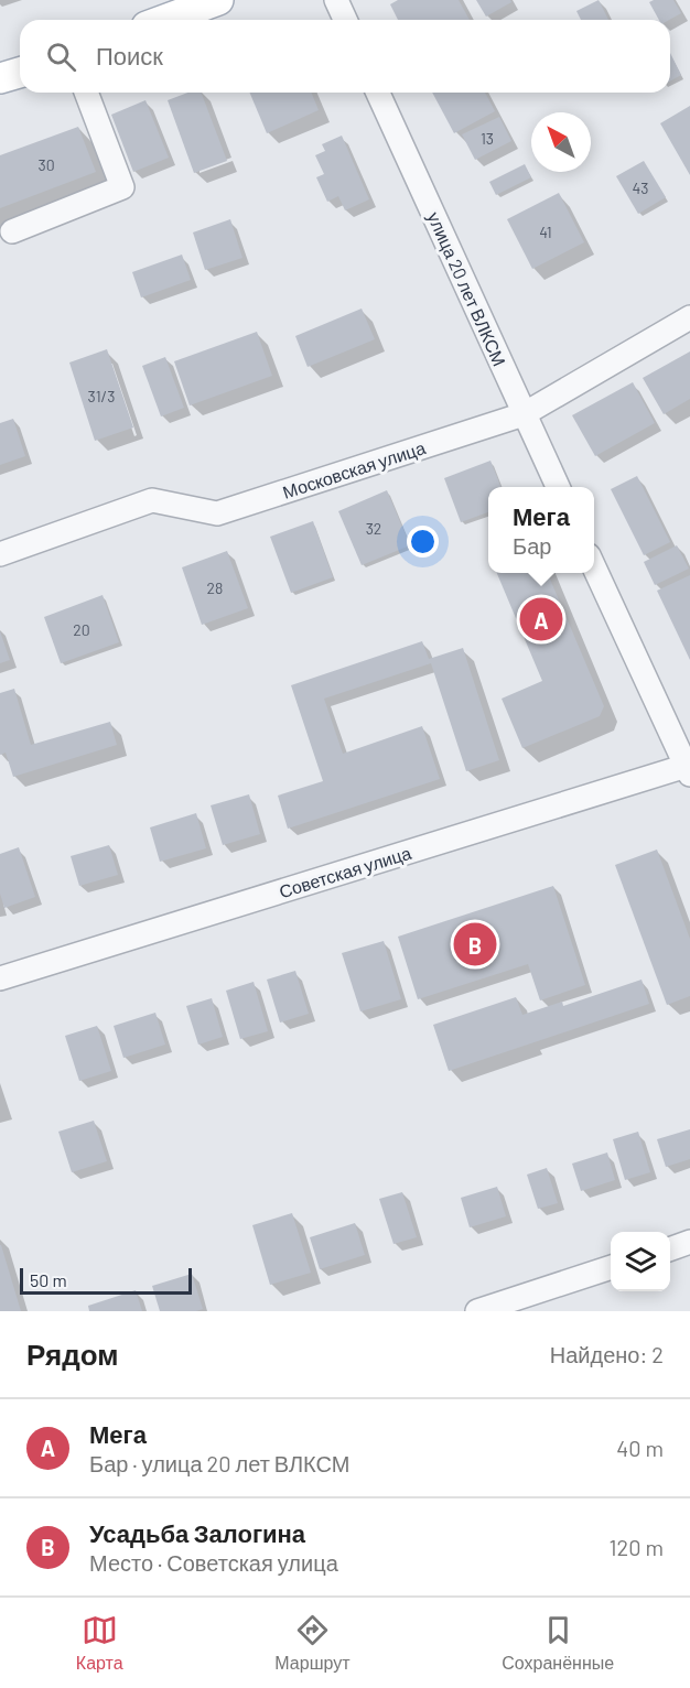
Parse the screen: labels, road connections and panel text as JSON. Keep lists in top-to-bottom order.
{
  "streets": {
    "street": ["улица 20 лет ВЛКСМ", "Московская улица", "Советская улица"]
  },
  "crossings": [
    ["улица 20 лет ВЛКСМ", "Московская улица"]
  ],
  "house_numbers": [
    "13",
    "30",
    "43",
    "41",
    "31/3",
    "32",
    "28",
    "20"
  ],
  "scale_bar": "50 m",
  "north": "top left",
  "page": {
    "search": "Поиск",
    "popup": ["Мега", "Бар"],
    "pins": ["A", "B"],
    "scale": "50 m",
    "heading": ["Рядом", "Найдено: 2"],
    "list": [
      {
        "mark": "A",
        "name": "Мега",
        "note": "Бар · улица 20 лет ВЛКСМ",
        "value": "40 m"
      },
      {
        "mark": "B",
        "name": "Усадьба Залогина",
        "note": "Место · Советская улица",
        "value": "120 m"
      }
    ],
    "nav": ["Карта", "Маршрут", "Сохранённые"]
  }
}
